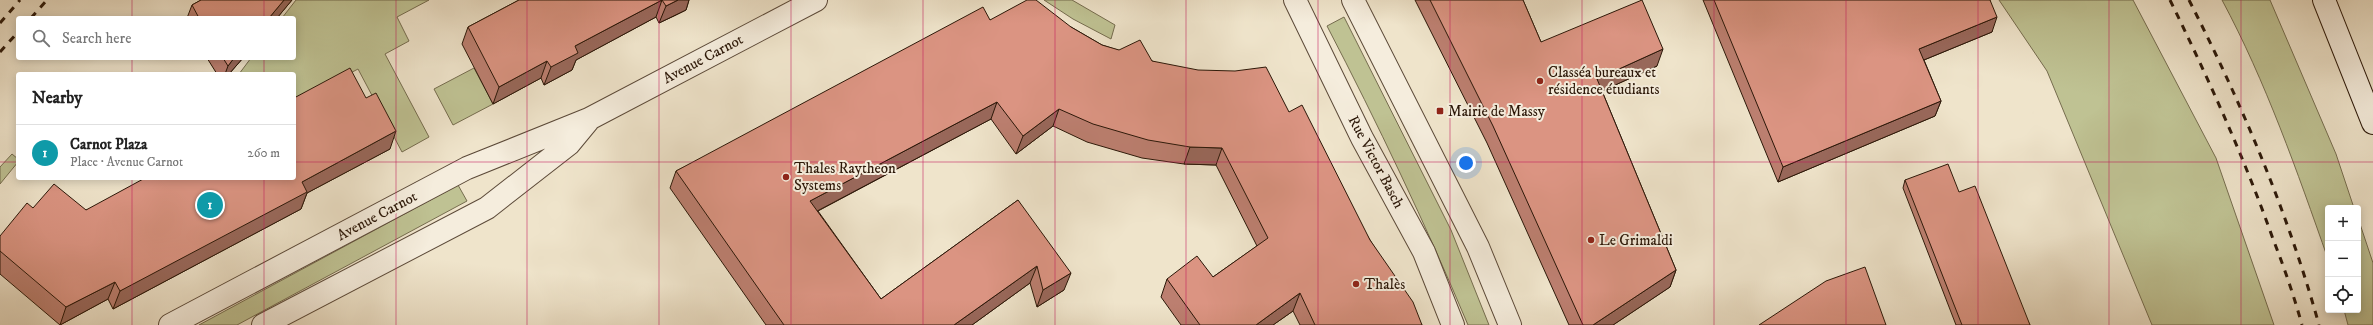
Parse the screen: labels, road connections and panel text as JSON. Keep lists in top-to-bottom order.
{
  "streets": {
    "street": ["Avenue Carnot", "Rue Victor Basch"]
  },
  "places": {
    "other": [
      "Classéa bureaux et résidence étudiants",
      "Thales Raytheon Systems",
      "Le Grimaldi",
      "Thalès"
    ],
    "transit": ["Mairie de Massy"]
  },
  "page": {
    "search": "Search here",
    "heading": "Nearby",
    "list": [
      {
        "mark": "1",
        "name": "Carnot Plaza",
        "note": "Place · Avenue Carnot",
        "value": "260 m"
      }
    ],
    "pins": "1",
    "map_buttons": ["+", "−"]
  }
}
